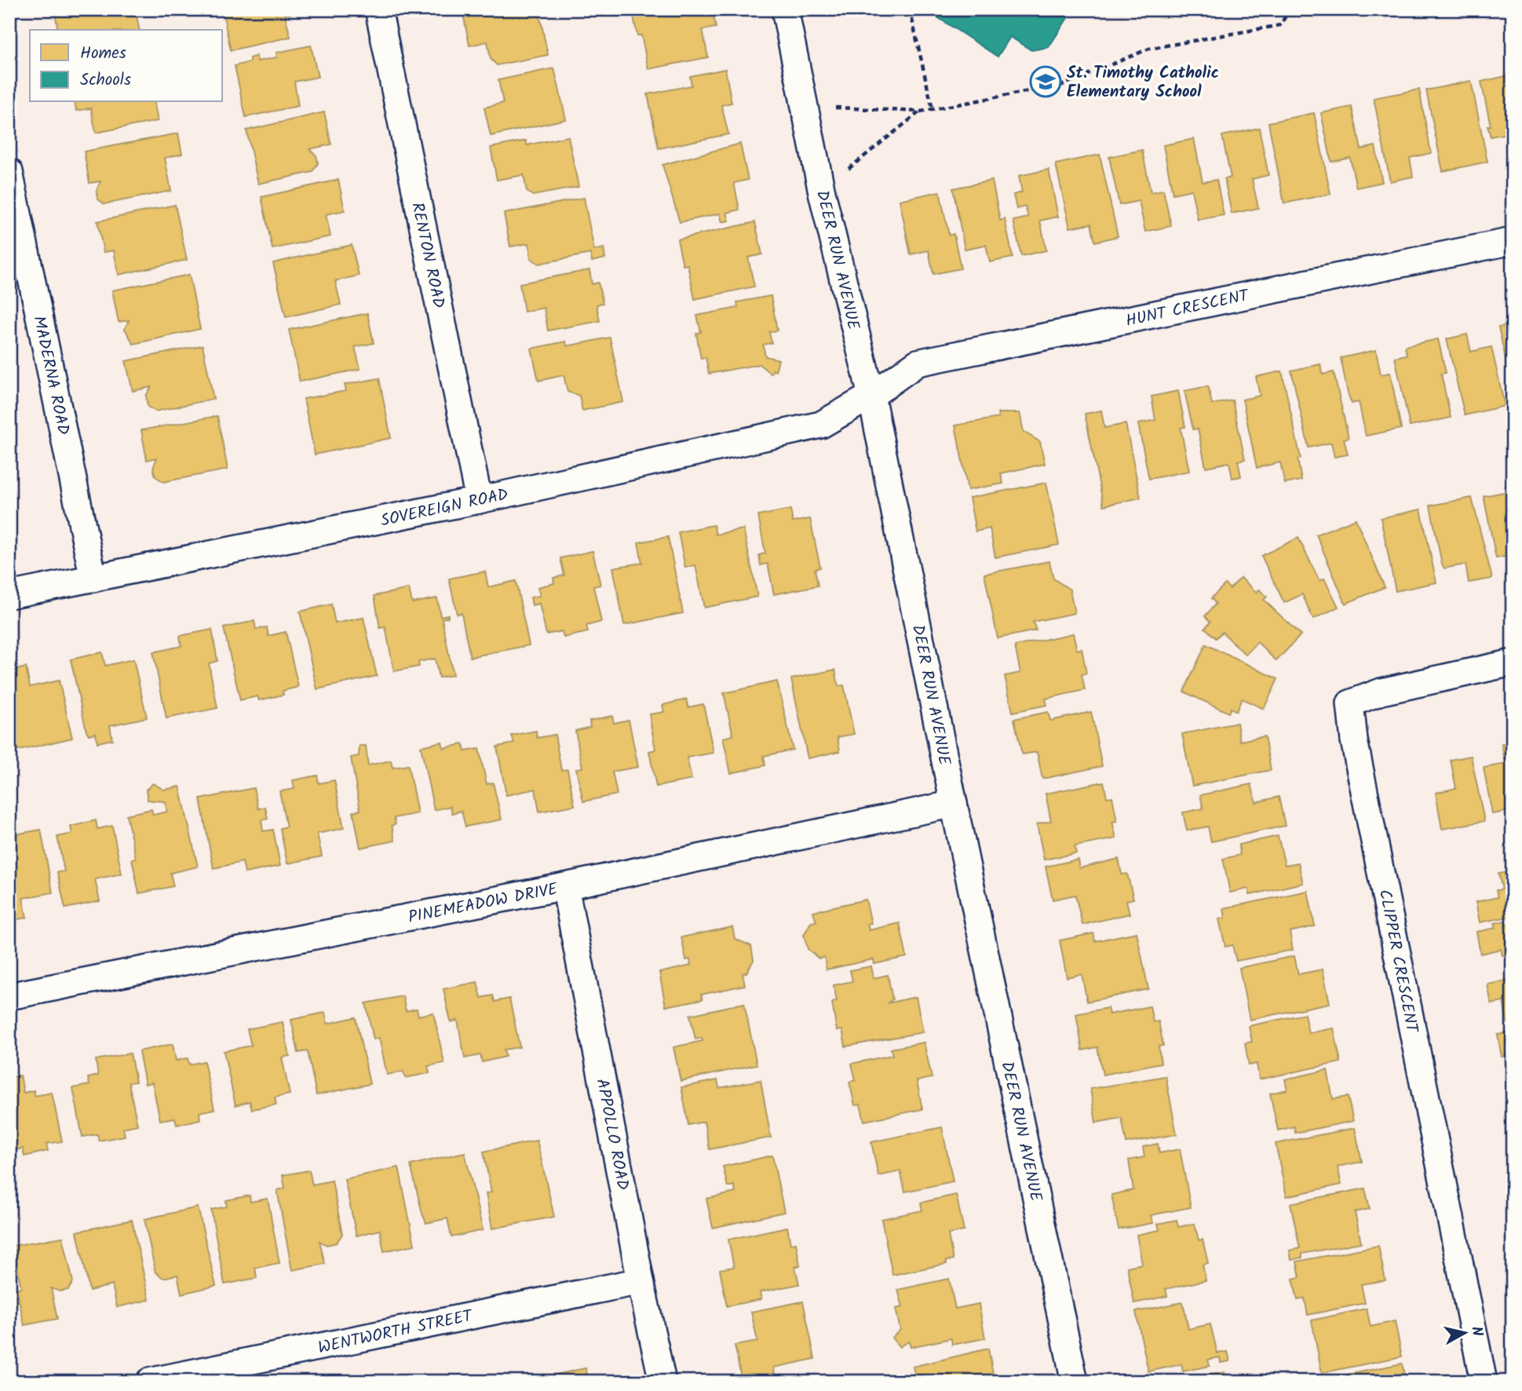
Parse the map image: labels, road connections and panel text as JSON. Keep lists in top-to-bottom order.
{
  "streets": {
    "street": [
      "RENTON ROAD",
      "DEER RUN AVENUE",
      "HUNT CRESCENT",
      "MADERNA ROAD",
      "SOVEREIGN ROAD",
      "PINEMEADOW DRIVE",
      "CLIPPER CRESCENT",
      "APPOLLO ROAD",
      "WENTWORTH STREET"
    ]
  },
  "crossings": [
    ["RENTON ROAD", "SOVEREIGN ROAD"],
    ["DEER RUN AVENUE", "HUNT CRESCENT"],
    ["DEER RUN AVENUE", "SOVEREIGN ROAD"],
    ["DEER RUN AVENUE", "PINEMEADOW DRIVE"],
    ["HUNT CRESCENT", "SOVEREIGN ROAD"],
    ["MADERNA ROAD", "SOVEREIGN ROAD"],
    ["PINEMEADOW DRIVE", "APPOLLO ROAD"],
    ["APPOLLO ROAD", "WENTWORTH STREET"]
  ],
  "places": {
    "school or university": ["St. Timothy Catholic Elementary School"]
  },
  "legend": ["Homes", "Schools"],
  "north": "right"
}
